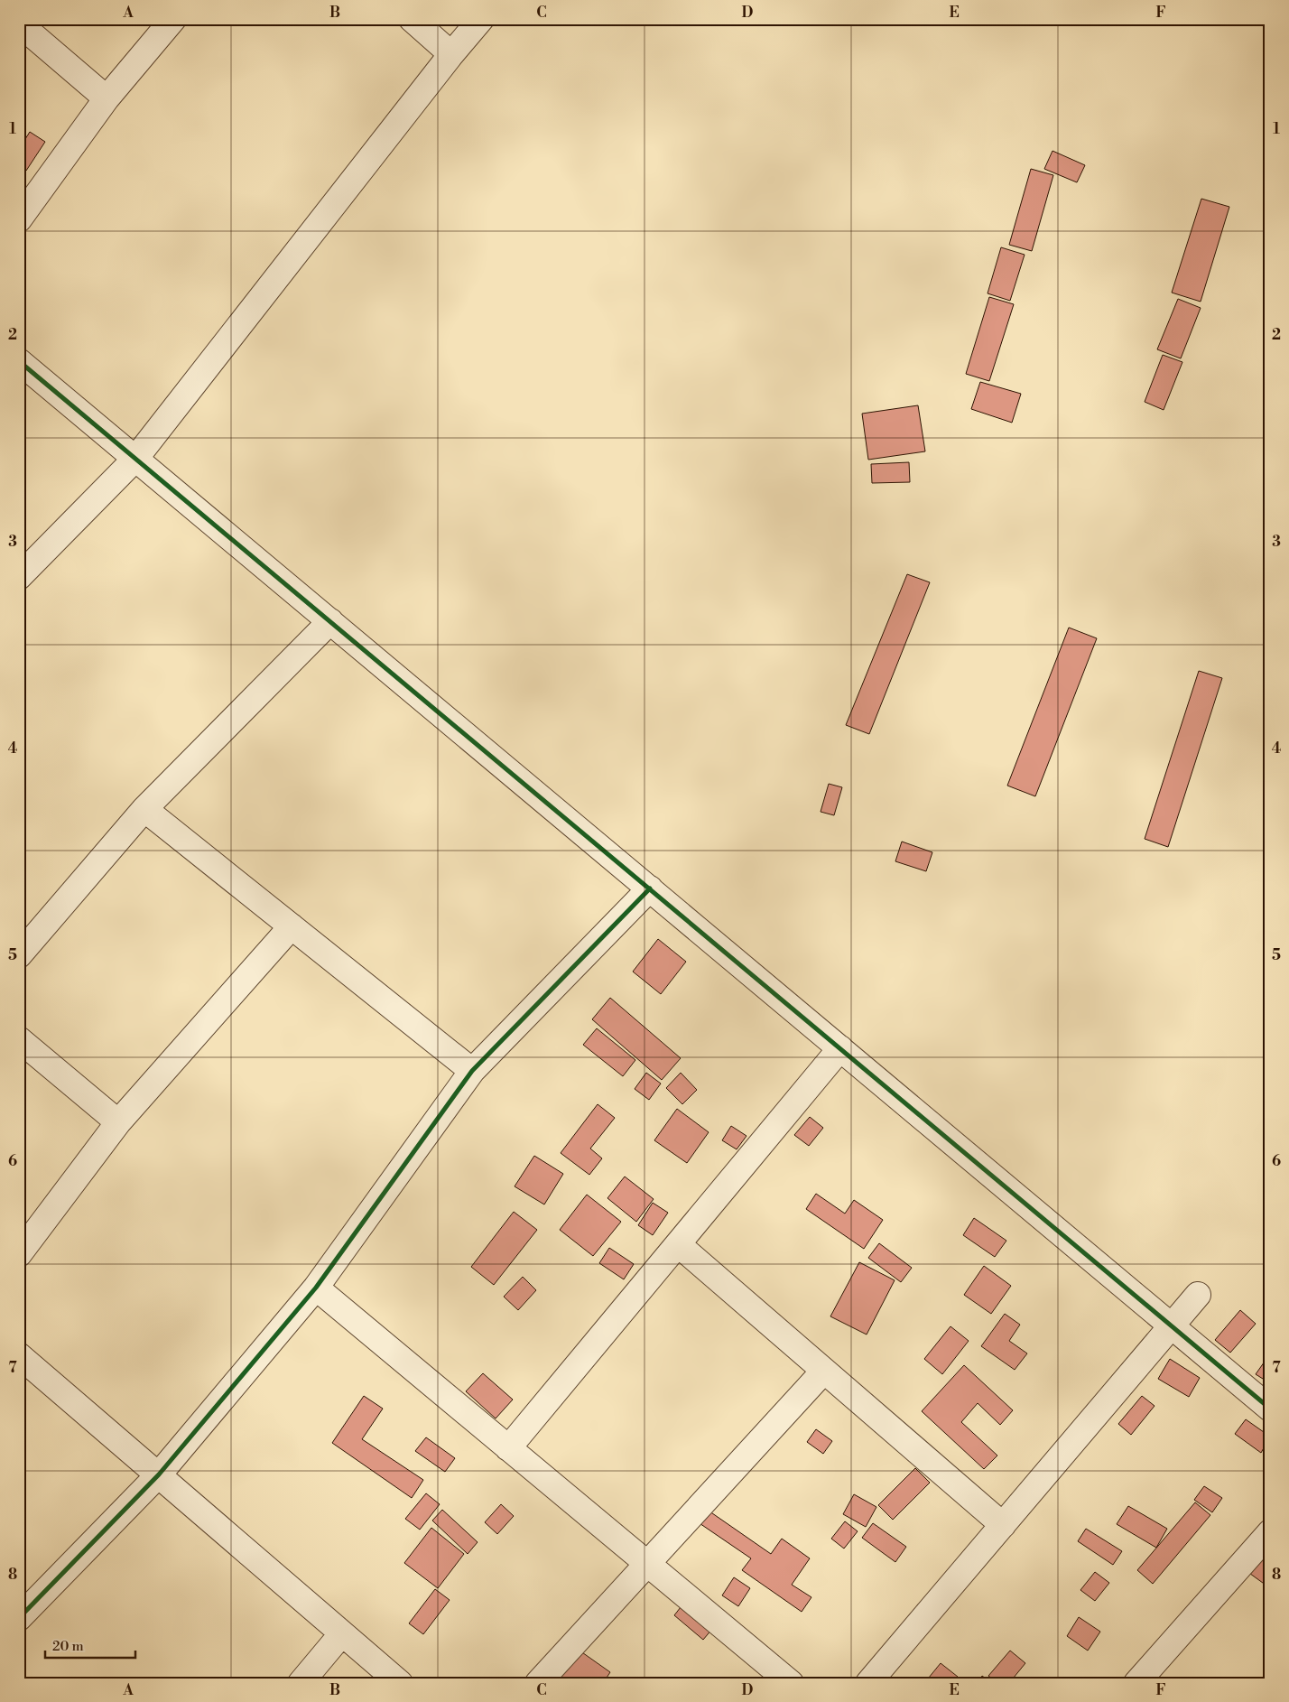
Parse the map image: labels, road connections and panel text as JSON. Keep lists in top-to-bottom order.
{
  "scale_bar": "20 m",
  "grid": {
    "columns": [
      "A",
      "B",
      "C",
      "D",
      "E",
      "F"
    ],
    "rows": [
      "1",
      "2",
      "3",
      "4",
      "5",
      "6",
      "7",
      "8"
    ]
  }
}
